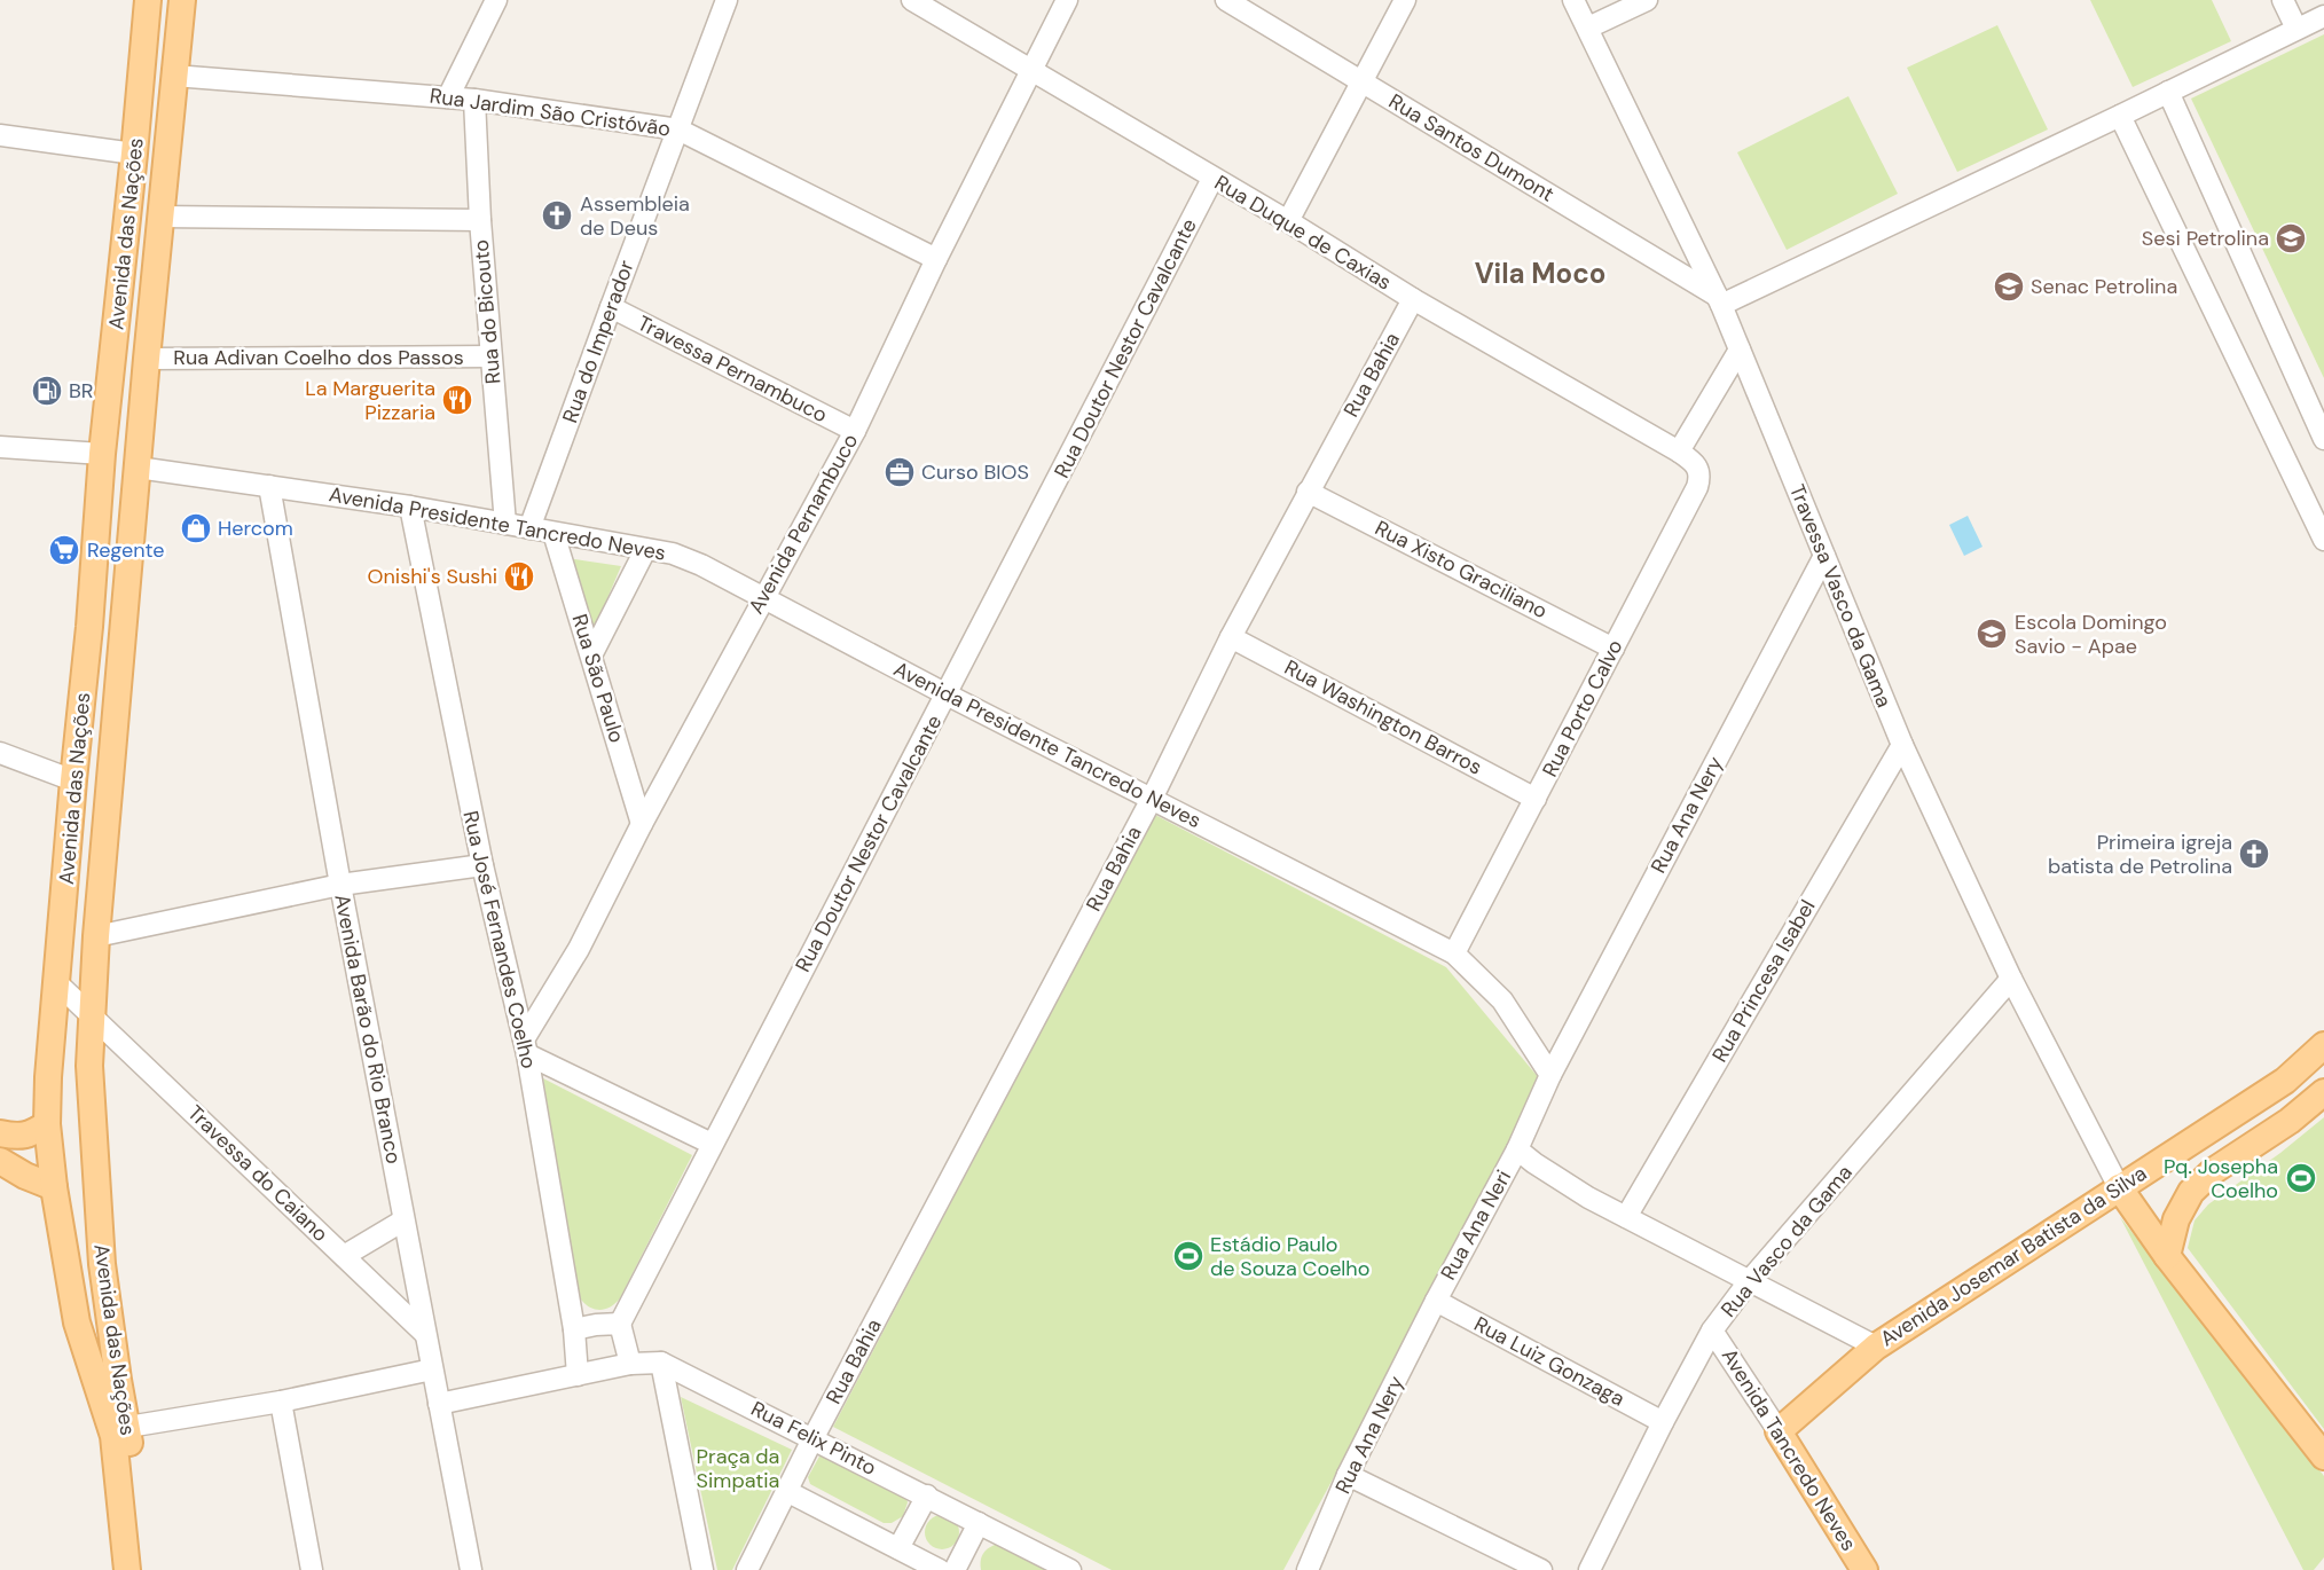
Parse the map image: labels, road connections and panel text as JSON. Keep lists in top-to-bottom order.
{
  "streets": {
    "main road": ["Avenida das Nações", "Avenida Josemar Batista da Silva", "Avenida Tancredo Neves"],
    "street": [
      "Rua Jardim São Cristóvão",
      "Rua Santos Dumont",
      "Rua Duque de Caxias",
      "Rua do Bicouto",
      "Rua do Imperador",
      "Rua Doutor Nestor Cavalcante",
      "Rua Adivan Coelho dos Passos",
      "Travessa Pernambuco",
      "Rua Bahia",
      "Avenida Presidente Tancredo Neves",
      "Avenida Pernambuco",
      "Rua Xisto Graciliano",
      "Travessa Vasco da Gama",
      "Rua São Paulo",
      "Rua Porto Calvo",
      "Rua Washington Barros",
      "Rua Ana Nery",
      "Rua José Fernandes Coelho",
      "Rua Princesa Isabel",
      "Avenida Barão do Rio Branco",
      "Travessa do Caiano",
      "Rua Ana Neri",
      "Rua Vasco da Gama",
      "Rua Luiz Gonzaga",
      "Rua Felix Pinto"
    ]
  },
  "crossings": [
    ["Rua Jardim São Cristóvão", "Avenida das Nações"],
    ["Rua Jardim São Cristóvão", "Rua do Bicouto"],
    ["Rua Jardim São Cristóvão", "Rua do Imperador"],
    ["Rua Jardim São Cristóvão", "Avenida Pernambuco"],
    ["Rua Santos Dumont", "Travessa Vasco da Gama"],
    ["Rua Duque de Caxias", "Rua Doutor Nestor Cavalcante"],
    ["Rua Duque de Caxias", "Rua Bahia"],
    ["Rua Duque de Caxias", "Avenida Pernambuco"],
    ["Rua Duque de Caxias", "Rua Porto Calvo"],
    ["Avenida das Nações", "Rua Adivan Coelho dos Passos"],
    ["Avenida das Nações", "Avenida Presidente Tancredo Neves"],
    ["Avenida das Nações", "Travessa do Caiano"],
    ["Rua do Bicouto", "Rua Adivan Coelho dos Passos"],
    ["Rua do Bicouto", "Avenida Presidente Tancredo Neves"],
    ["Rua do Imperador", "Travessa Pernambuco"],
    ["Rua do Imperador", "Avenida Presidente Tancredo Neves"],
    ["Rua Doutor Nestor Cavalcante", "Avenida Presidente Tancredo Neves"],
    ["Travessa Pernambuco", "Avenida Pernambuco"],
    ["Rua Bahia", "Avenida Presidente Tancredo Neves"],
    ["Rua Bahia", "Rua Xisto Graciliano"],
    ["Rua Bahia", "Rua Washington Barros"],
    ["Rua Bahia", "Rua Felix Pinto"],
    ["Avenida Presidente Tancredo Neves", "Avenida Pernambuco"],
    ["Avenida Presidente Tancredo Neves", "Rua São Paulo"],
    ["Avenida Presidente Tancredo Neves", "Rua Porto Calvo"],
    ["Avenida Presidente Tancredo Neves", "Rua Ana Nery"],
    ["Avenida Presidente Tancredo Neves", "Rua José Fernandes Coelho"],
    ["Avenida Presidente Tancredo Neves", "Avenida Barão do Rio Branco"],
    ["Avenida Pernambuco", "Rua São Paulo"],
    ["Avenida Pernambuco", "Rua José Fernandes Coelho"],
    ["Rua Xisto Graciliano", "Rua Porto Calvo"],
    ["Travessa Vasco da Gama", "Rua Ana Nery"],
    ["Travessa Vasco da Gama", "Rua Princesa Isabel"],
    ["Travessa Vasco da Gama", "Rua Vasco da Gama"],
    ["Travessa Vasco da Gama", "Avenida Josemar Batista da Silva"],
    ["Rua Porto Calvo", "Rua Washington Barros"],
    ["Rua Ana Nery", "Rua Ana Neri"],
    ["Rua Ana Nery", "Rua Luiz Gonzaga"],
    ["Rua José Fernandes Coelho", "Rua Felix Pinto"],
    ["Avenida Barão do Rio Branco", "Travessa do Caiano"],
    ["Avenida Barão do Rio Branco", "Rua Felix Pinto"],
    ["Rua Ana Neri", "Rua Luiz Gonzaga"],
    ["Rua Vasco da Gama", "Rua Luiz Gonzaga"],
    ["Rua Vasco da Gama", "Avenida Tancredo Neves"],
    ["Avenida Josemar Batista da Silva", "Avenida Tancredo Neves"]
  ],
  "districts": ["Vila Moco"],
  "parks": ["Praça da Simpatia"],
  "places": {
    "church": ["Assembleia de Deus", "Primeira igreja batista de Petrolina"],
    "school or university": ["Sesi Petrolina", "Senac Petrolina", "Escola Domingo Savio - Apae"],
    "fuel station": ["BR"],
    "restaurant": ["La Marguerita Pizzaria", "Onishi's Sushi"],
    "office": ["Curso BIOS"],
    "shop": ["Hercom"],
    "supermarket": ["Regente"],
    "sports": ["Pq. Josepha Coelho", "Estádio Paulo de Souza Coelho"]
  }
}
